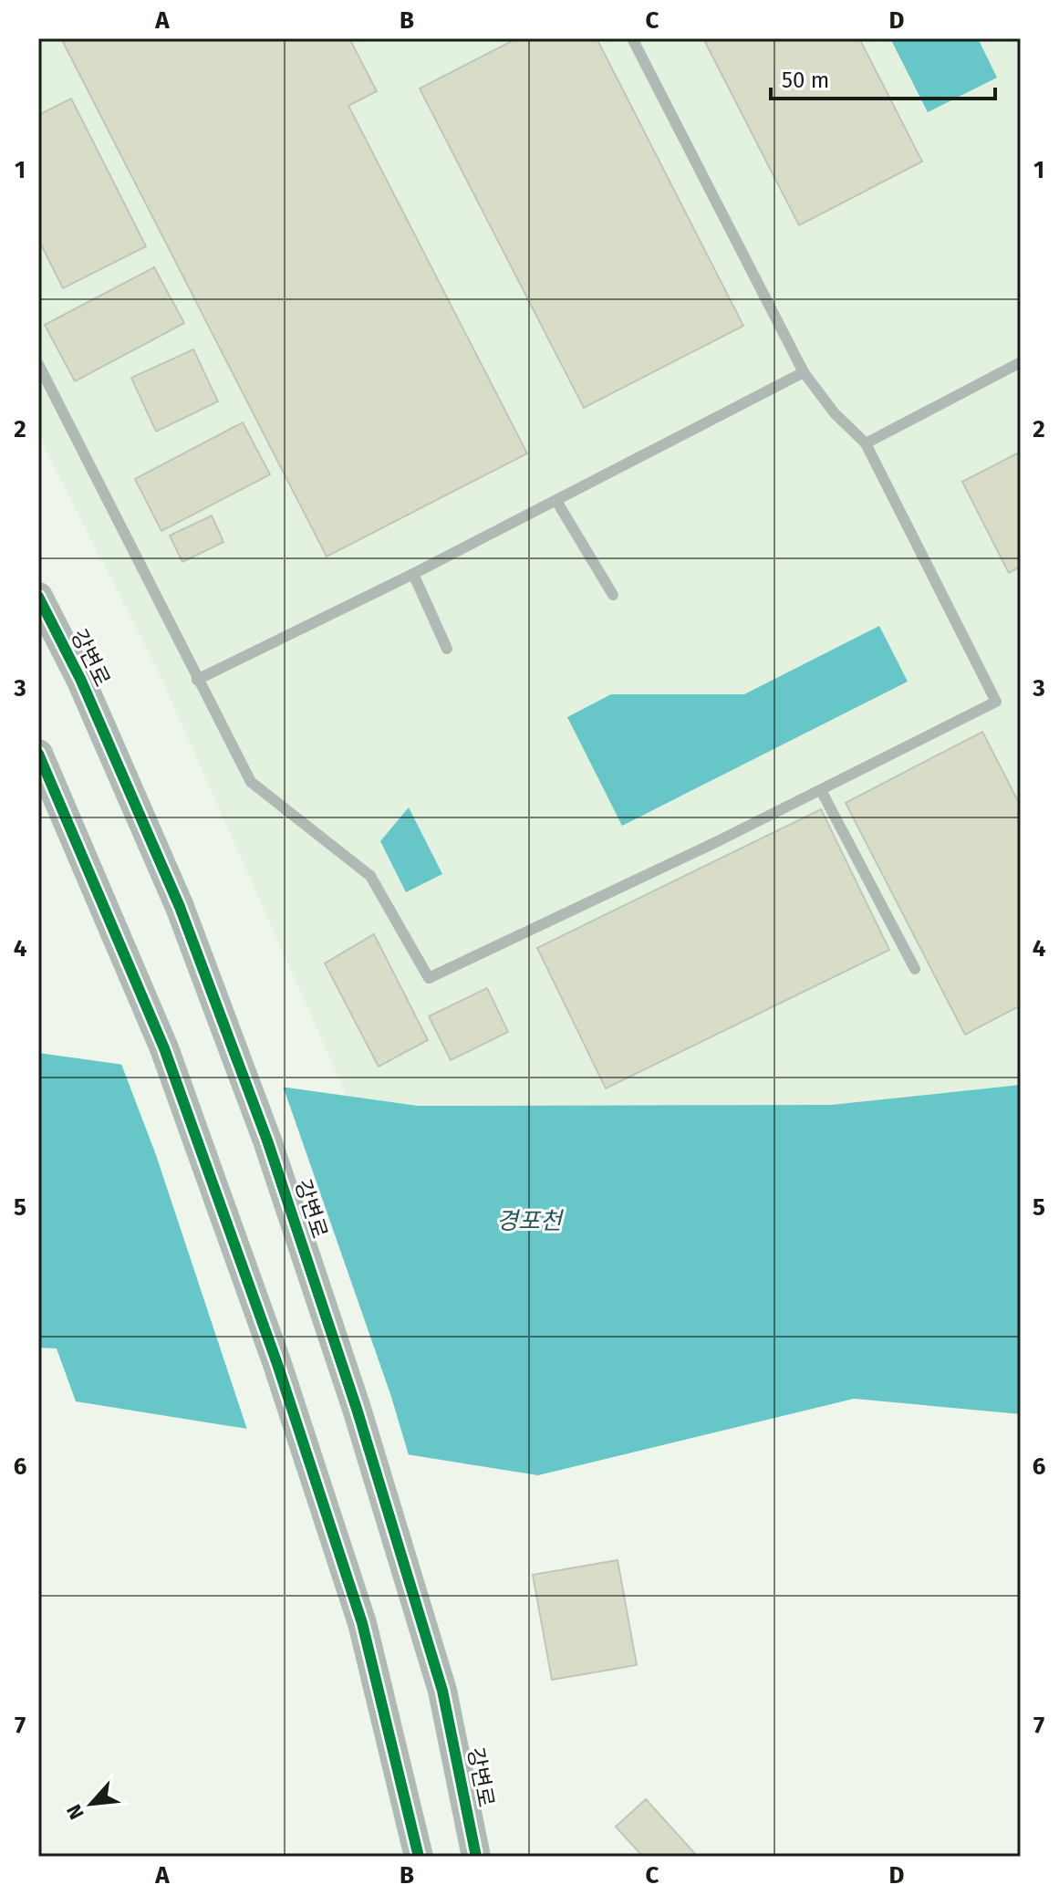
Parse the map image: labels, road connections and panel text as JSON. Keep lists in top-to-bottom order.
{
  "streets": {
    "street": ["강변로"]
  },
  "water": ["경포천"],
  "scale_bar": "50 m",
  "north": "bottom left",
  "grid": {
    "columns": [
      "A",
      "B",
      "C",
      "D"
    ],
    "rows": [
      "1",
      "2",
      "3",
      "4",
      "5",
      "6",
      "7"
    ]
  }
}
